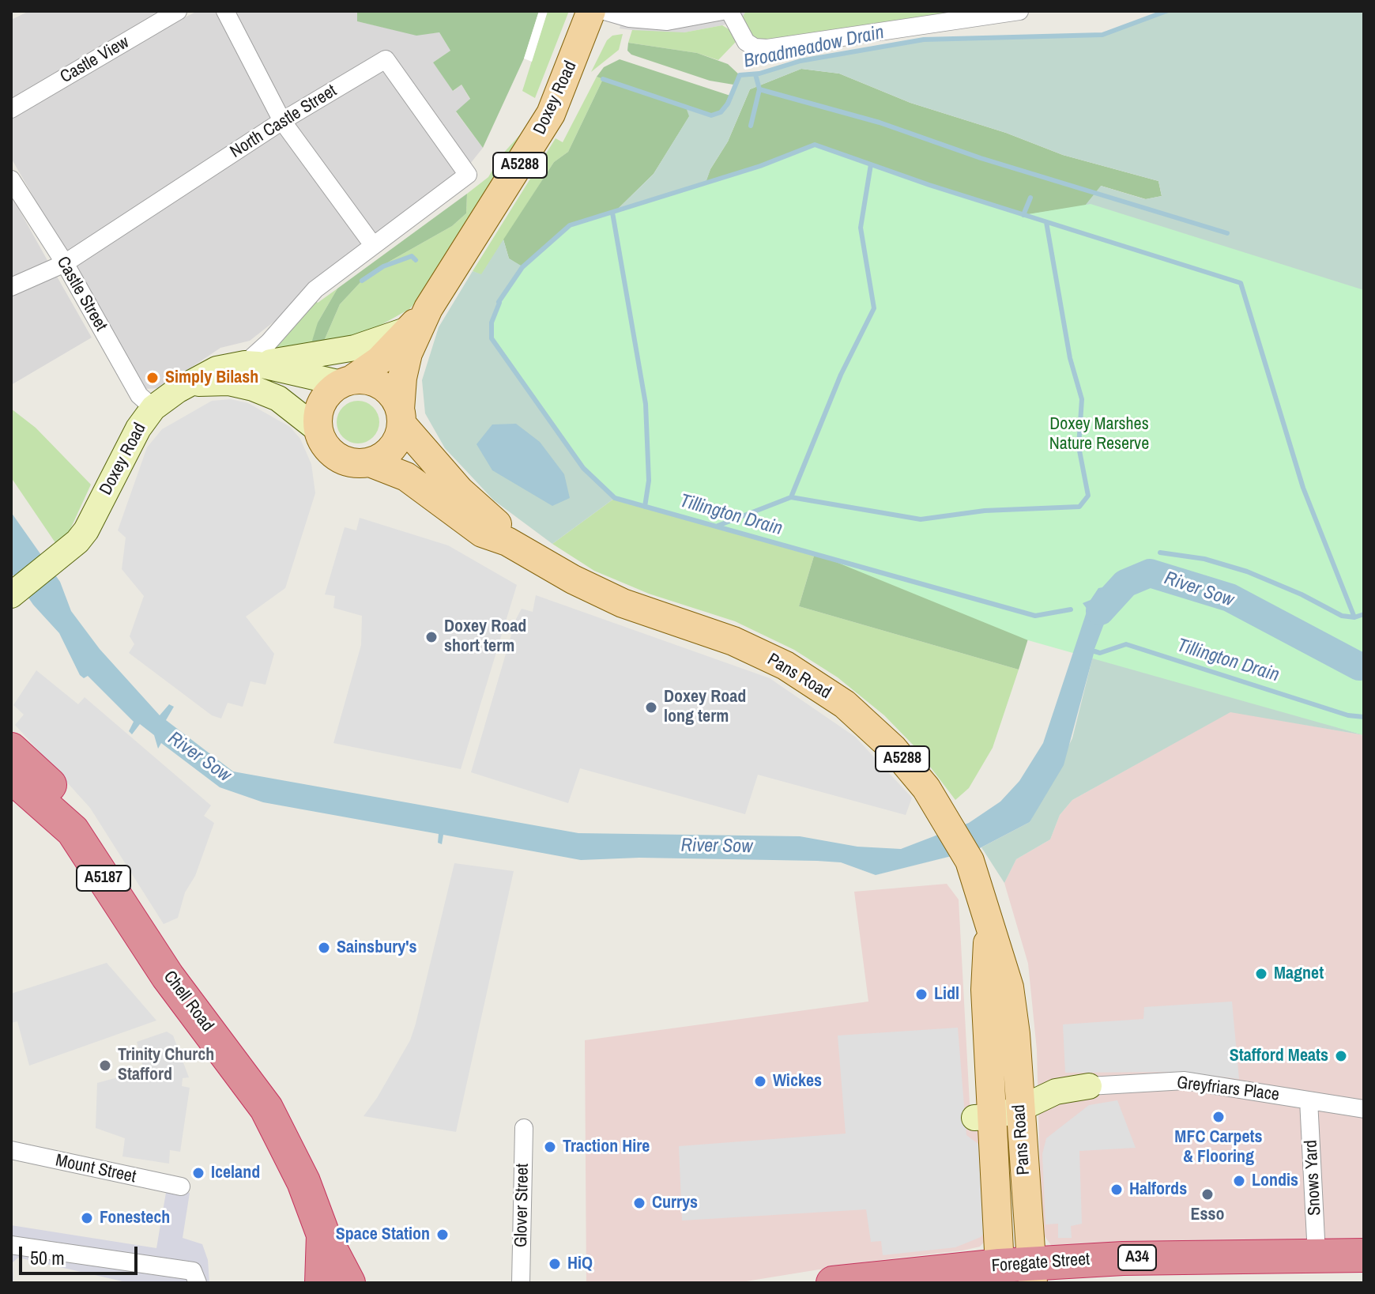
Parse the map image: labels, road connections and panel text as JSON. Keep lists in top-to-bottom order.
{
  "streets": {
    "highway": [
      "A5187",
      "Chell Road",
      "A34",
      "Foregate Street"
    ],
    "main road": ["Doxey Road", "A5288", "Pans Road"],
    "street": [
      "Castle View",
      "North Castle Street",
      "Castle Street",
      "Greyfriars Place",
      "Mount Street",
      "Snows Yard",
      "Glover Street"
    ]
  },
  "crossings": [
    ["Doxey Road", "A5288"],
    ["Doxey Road", "Castle Street"],
    ["Doxey Road", "Pans Road"],
    ["North Castle Street", "Castle Street"],
    ["A5288", "Pans Road"],
    ["Pans Road", "Greyfriars Place"],
    ["Pans Road", "Foregate Street"],
    ["A5187", "Chell Road"],
    ["Greyfriars Place", "Snows Yard"],
    ["Snows Yard", "Foregate Street"]
  ],
  "water": ["Broadmeadow Drain", "Tillington Drain", "River Sow"],
  "parks": ["Doxey Marshes Nature Reserve"],
  "places": [
    "Simply Bilash",
    "Doxey Road short term",
    "Doxey Road long term",
    "Sainsbury's",
    "Magnet",
    "Lidl",
    "Stafford Meats",
    "Trinity Church Stafford",
    "Wickes",
    "MFC Carpets & Flooring",
    "Traction Hire",
    "Iceland",
    "Londis",
    "Halfords",
    "Esso",
    "Currys",
    "Fonestech",
    "Space Station",
    "HiQ"
  ],
  "scale_bar": "50 m"
}
